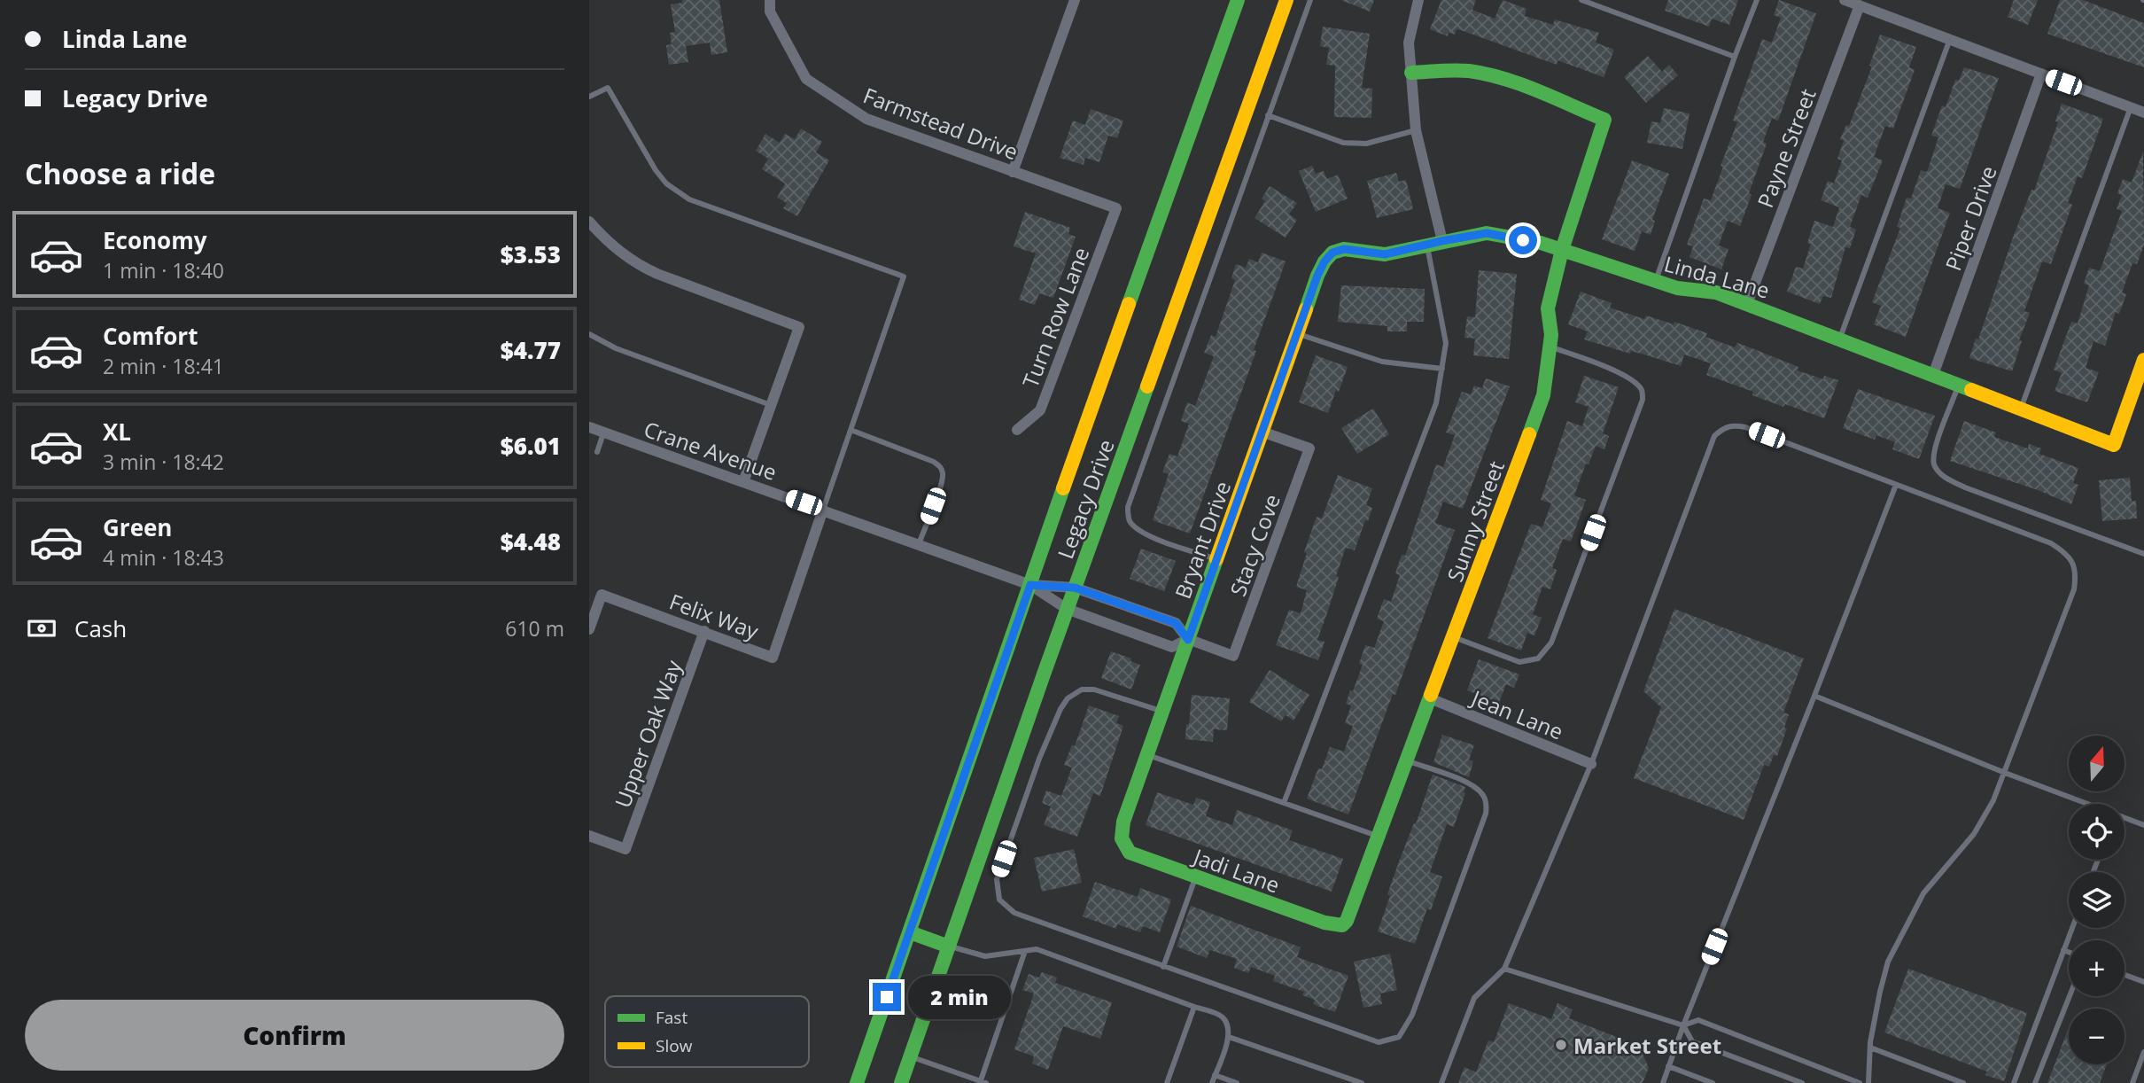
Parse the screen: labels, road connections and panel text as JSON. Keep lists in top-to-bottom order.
{
  "streets": {
    "street": [
      "Farmstead Drive",
      "Payne Street",
      "Piper Drive",
      "Linda Lane",
      "Turn Row Lane",
      "Crane Avenue",
      "Legacy Drive",
      "Sunny Street",
      "Bryant Drive",
      "Stacy Cove",
      "Felix Way",
      "Jean Lane",
      "Upper Oak Way",
      "Jadi Lane"
    ]
  },
  "crossings": [
    ["Farmstead Drive", "Turn Row Lane"],
    ["Payne Street", "Linda Lane"],
    ["Piper Drive", "Linda Lane"],
    ["Linda Lane", "Sunny Street"],
    ["Linda Lane", "Bryant Drive"],
    ["Crane Avenue", "Legacy Drive"],
    ["Crane Avenue", "Bryant Drive"],
    ["Crane Avenue", "Stacy Cove"],
    ["Crane Avenue", "Felix Way"],
    ["Sunny Street", "Jean Lane"],
    ["Sunny Street", "Jadi Lane"],
    ["Bryant Drive", "Stacy Cove"],
    ["Bryant Drive", "Jadi Lane"],
    ["Felix Way", "Upper Oak Way"]
  ],
  "places": ["Market Street"],
  "legend": ["Fast", "Slow"],
  "north": "top",
  "page": {
    "banner": ["Linda Lane", "Legacy Drive"],
    "heading": "Choose a ride",
    "list": [
      {
        "name": "Economy",
        "note": "1 min · 18:40",
        "value": "$3.53"
      },
      {
        "name": "Comfort",
        "note": "2 min · 18:41",
        "value": "$4.77"
      },
      {
        "name": "XL",
        "note": "3 min · 18:42",
        "value": "$6.01"
      },
      {
        "name": "Green",
        "note": "4 min · 18:43",
        "value": "$4.48"
      }
    ],
    "pay": ["Cash", "610 m"],
    "map_buttons": ["+", "−"],
    "bubble": "2 min",
    "buttons": "Confirm"
  }
}
